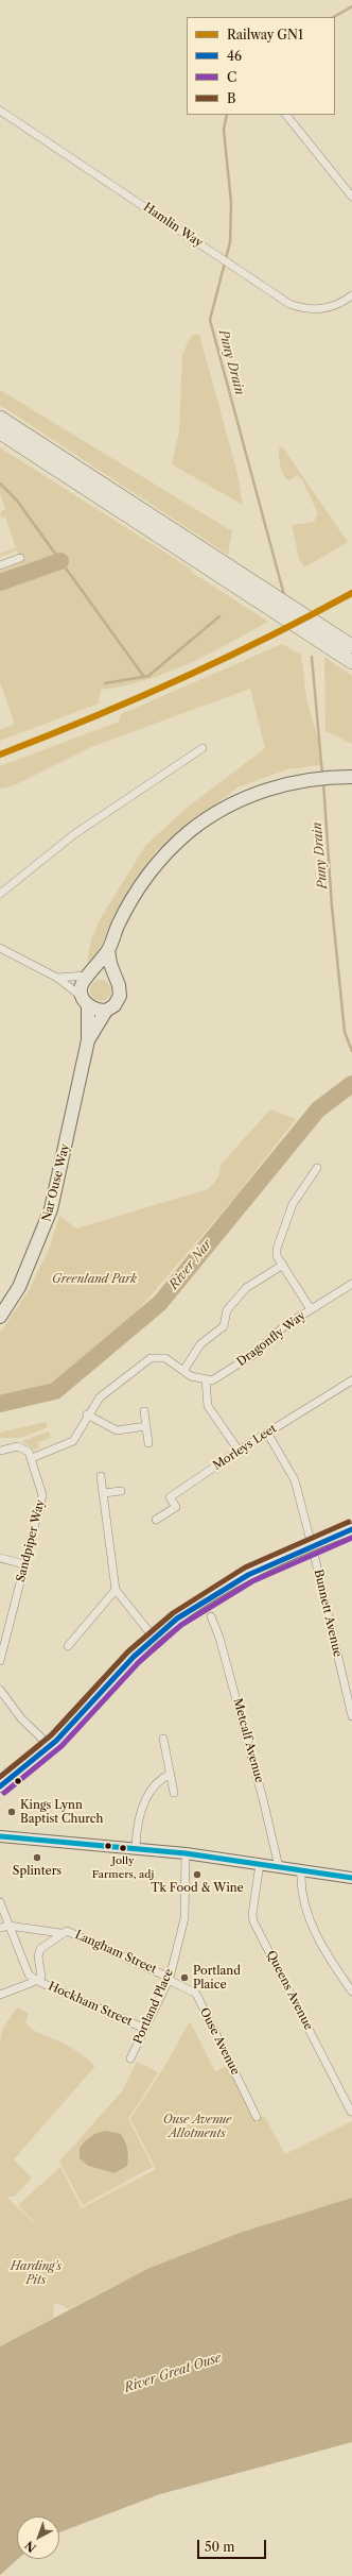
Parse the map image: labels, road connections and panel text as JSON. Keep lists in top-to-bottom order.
{
  "streets": {
    "main road": ["Nar Ouse Way"],
    "street": [
      "Hamlin Way",
      "Dragonfly Way",
      "Morleys Leet",
      "Sandpiper Way",
      "Bunnett Avenue",
      "Metcalf Avenue",
      "Langham Street",
      "Queens Avenue",
      "Hockham Street",
      "Portland Place",
      "Ouse Avenue"
    ]
  },
  "crossings": [
    ["Langham Street", "Portland Place"],
    ["Langham Street", "Ouse Avenue"],
    ["Hockham Street", "Portland Place"],
    ["Portland Place", "Ouse Avenue"]
  ],
  "water": ["Puny Drain", "River Nar", "River Great Ouse"],
  "parks": ["Greenland Park", "Ouse Avenue Allotments", "Harding's Pits"],
  "places": [
    "Kings Lynn Baptist Church",
    "Jolly Farmers, adj",
    "Splinters",
    "Tk Food & Wine",
    "Portland Plaice"
  ],
  "lines": [
    "rail line GN1",
    "transit line B",
    "transit line 46",
    "transit line C"
  ],
  "legend": [
    "Railway GN1",
    "46",
    "C",
    "B"
  ],
  "scale_bar": "50 m",
  "north": "bottom left"
}
